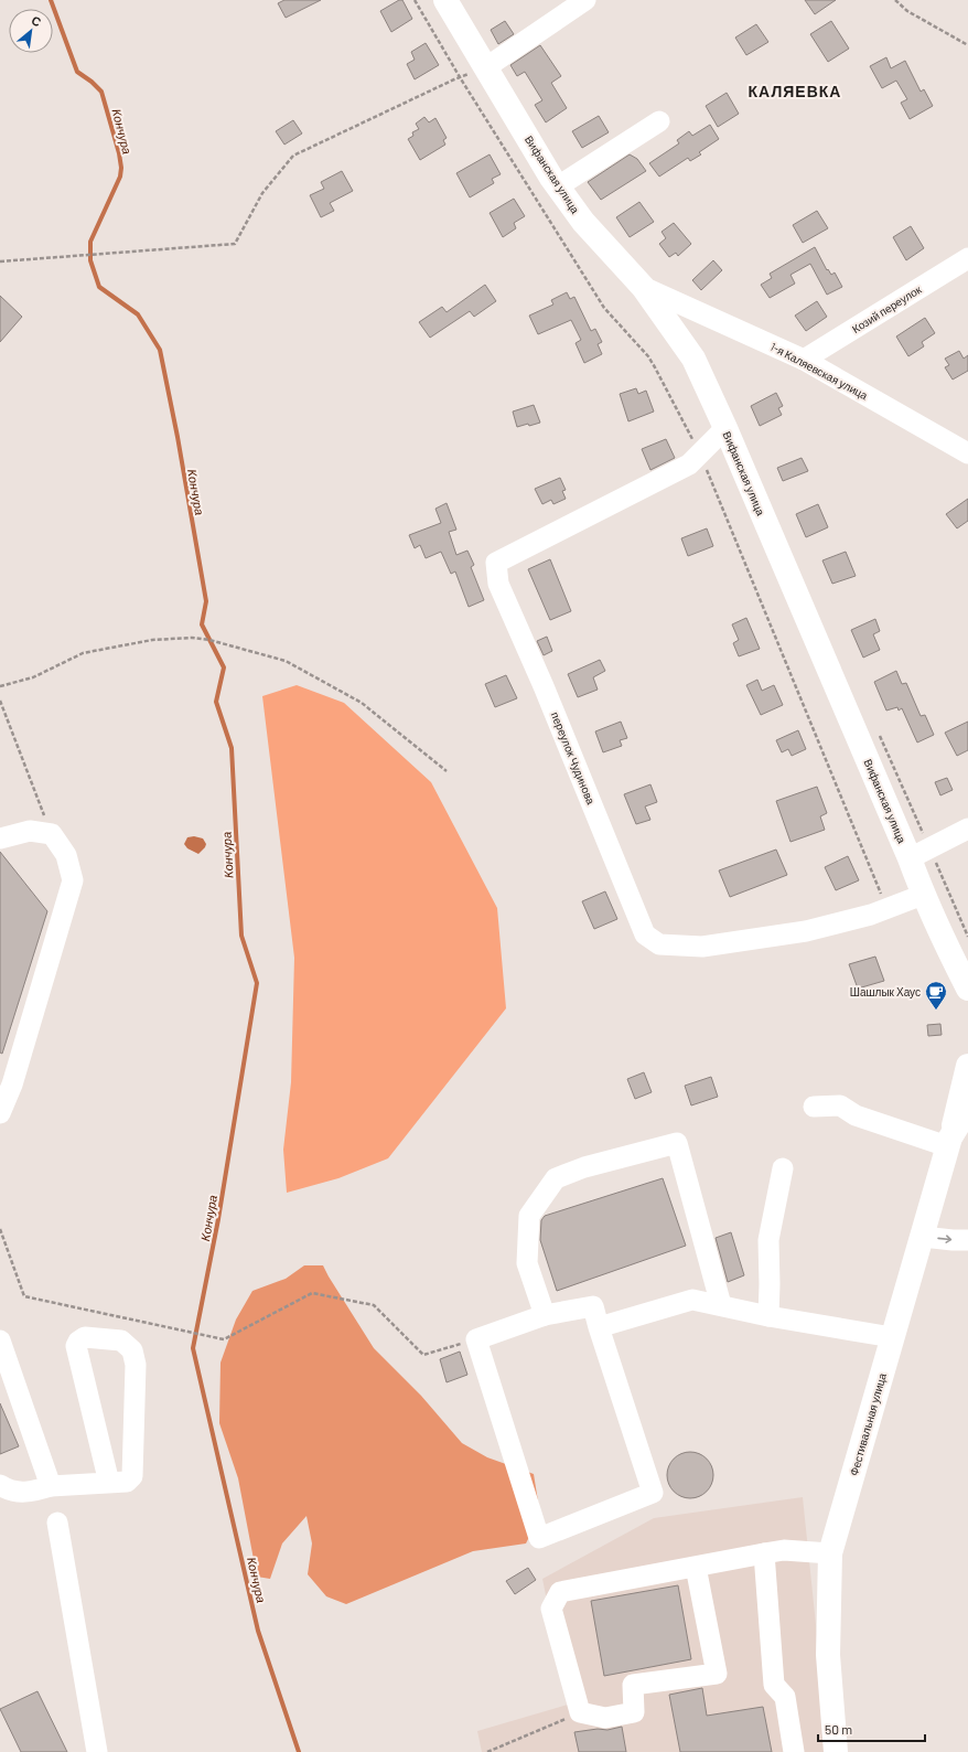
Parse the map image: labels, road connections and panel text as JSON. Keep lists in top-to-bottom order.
{
  "streets": {
    "main road": ["Вифанская улица", "Фестивальная улица"],
    "street": ["Козий переулок", "1-я Каляевская улица", "переулок Чудинова"]
  },
  "crossings": [
    ["Вифанская улица", "1-я Каляевская улица"],
    ["Вифанская улица", "переулок Чудинова"],
    ["Козий переулок", "1-я Каляевская улица"]
  ],
  "districts": ["КАЛЯЕВКА"],
  "water": ["Кончура"],
  "places": {
    "cafe": ["Шашлык Хаус"]
  },
  "scale_bar": "50 m",
  "north": "top right"
}
